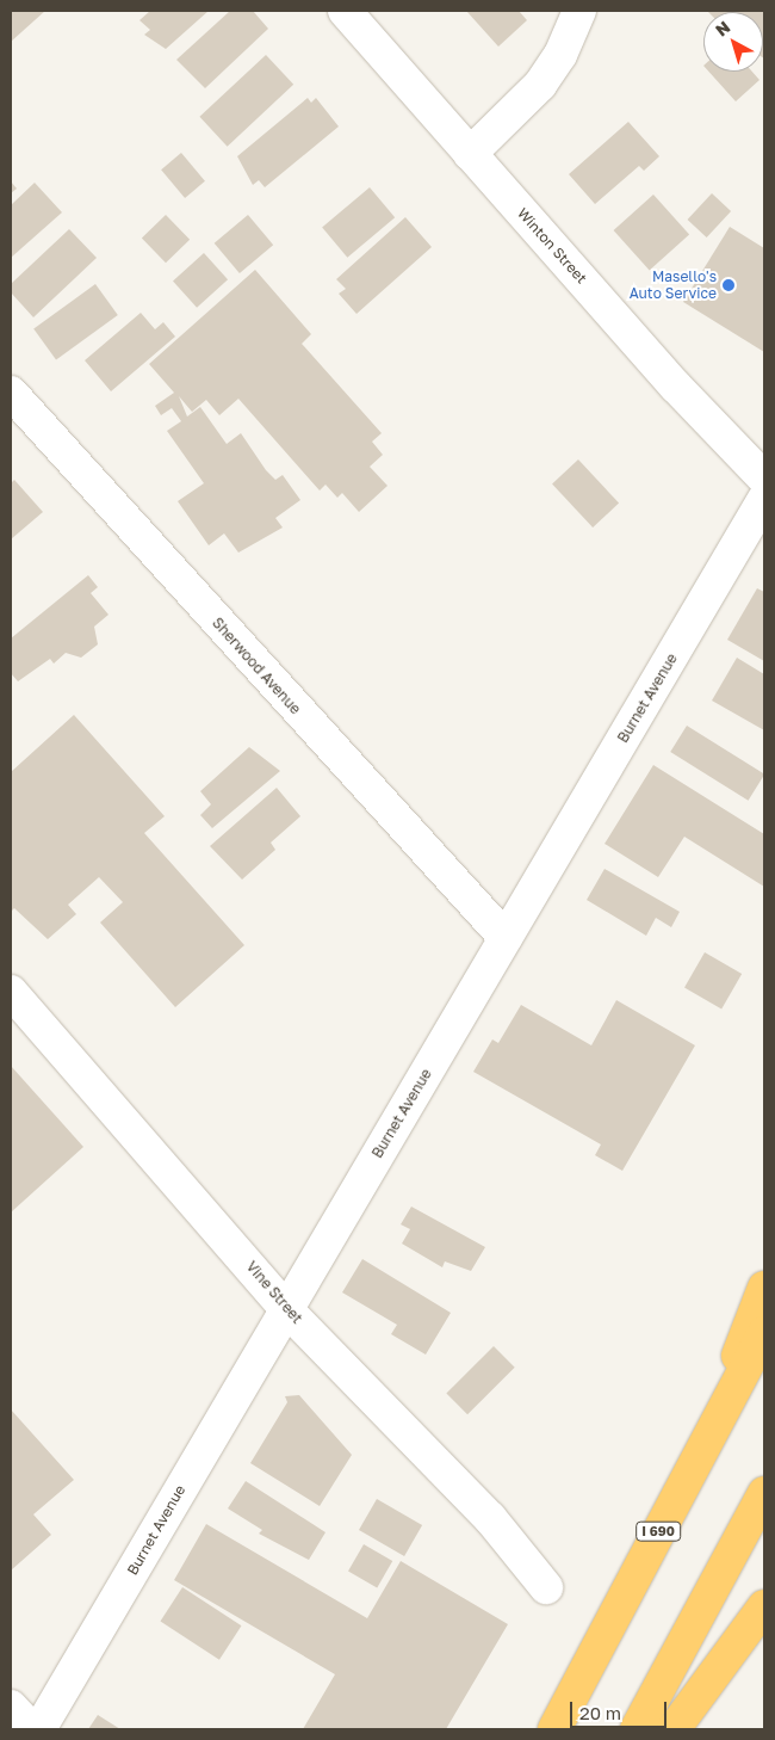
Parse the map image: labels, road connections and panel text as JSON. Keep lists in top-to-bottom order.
{
  "streets": {
    "highway": ["I 690"],
    "street": [
      "Winton Street",
      "Sherwood Avenue",
      "Burnet Avenue",
      "Vine Street"
    ]
  },
  "crossings": [
    ["Sherwood Avenue", "Burnet Avenue"],
    ["Burnet Avenue", "Vine Street"]
  ],
  "places": ["Masello's Auto Service"],
  "scale_bar": "20 m",
  "north": "top left"
}
